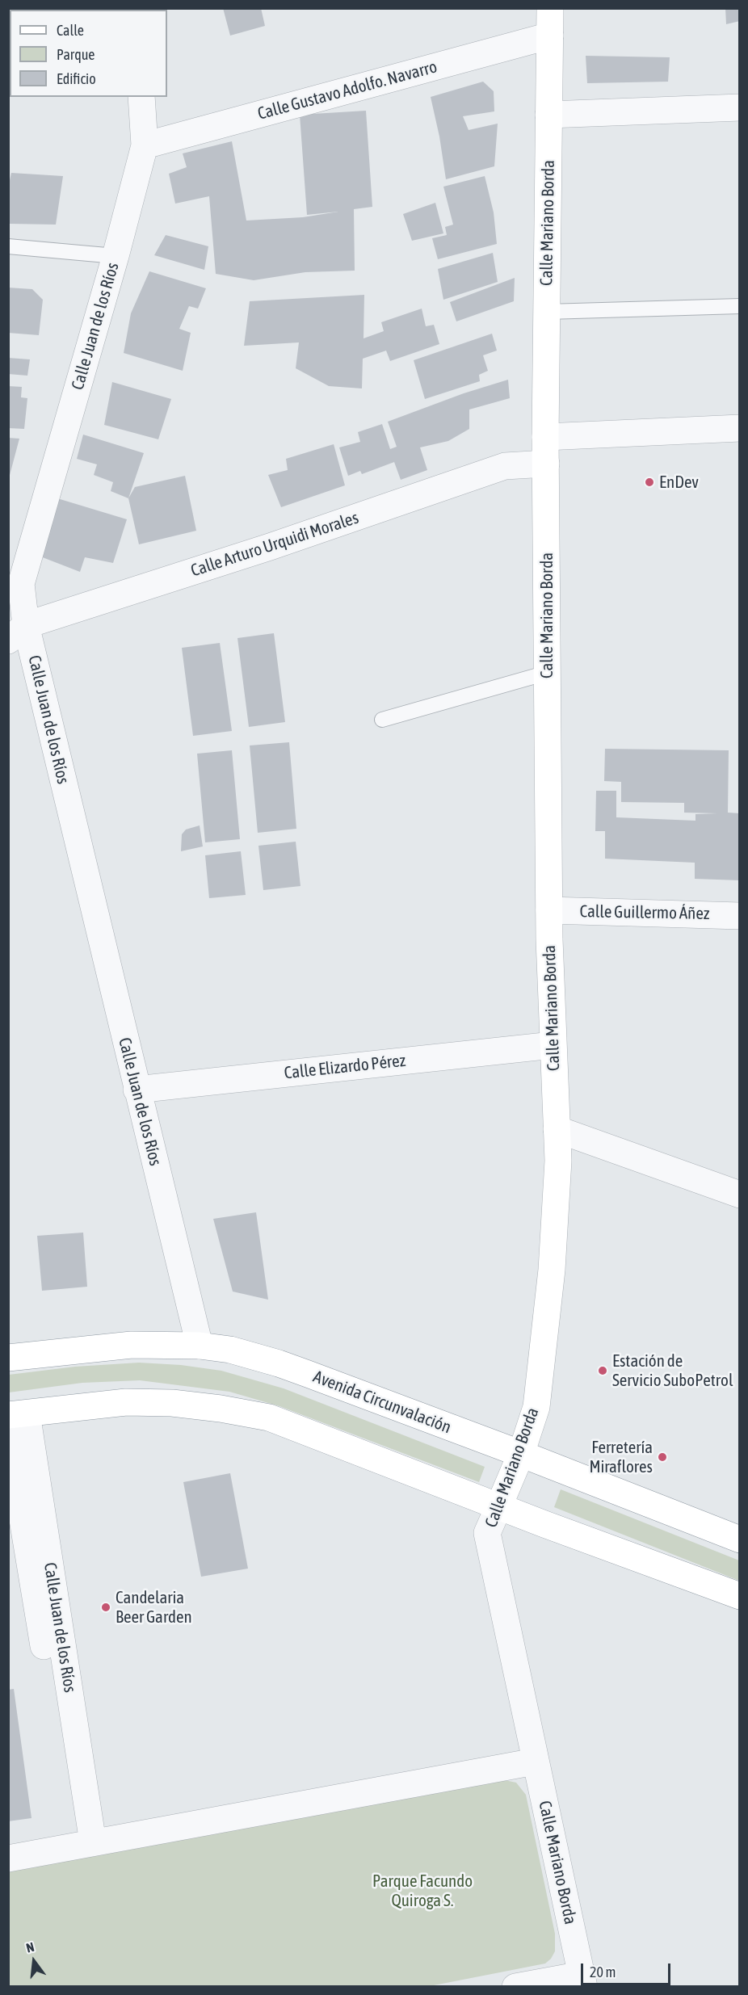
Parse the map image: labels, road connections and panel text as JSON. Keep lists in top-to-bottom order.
{
  "streets": {
    "main road": ["Calle Mariano Borda", "Avenida Circunvalación"],
    "street": [
      "Calle Gustavo Adolfo. Navarro",
      "Calle Juan de los Ríos",
      "Calle Arturo Urquidi Morales",
      "Calle Guillermo Áñez",
      "Calle Elizardo Pérez"
    ]
  },
  "crossings": [
    ["Calle Gustavo Adolfo. Navarro", "Calle Mariano Borda"],
    ["Calle Gustavo Adolfo. Navarro", "Calle Juan de los Ríos"],
    ["Calle Mariano Borda", "Calle Arturo Urquidi Morales"],
    ["Calle Mariano Borda", "Calle Guillermo Áñez"],
    ["Calle Mariano Borda", "Calle Elizardo Pérez"],
    ["Calle Mariano Borda", "Avenida Circunvalación"],
    ["Calle Juan de los Ríos", "Calle Arturo Urquidi Morales"],
    ["Calle Juan de los Ríos", "Calle Elizardo Pérez"],
    ["Calle Juan de los Ríos", "Avenida Circunvalación"]
  ],
  "parks": ["Parque Facundo Quiroga S."],
  "places": [
    "EnDev",
    "Estación de Servicio SuboPetrol",
    "Ferretería Miraflores",
    "Candelaria Beer Garden"
  ],
  "legend": ["Calle", "Parque", "Edificio"],
  "scale_bar": "20 m",
  "north": "top"
}
